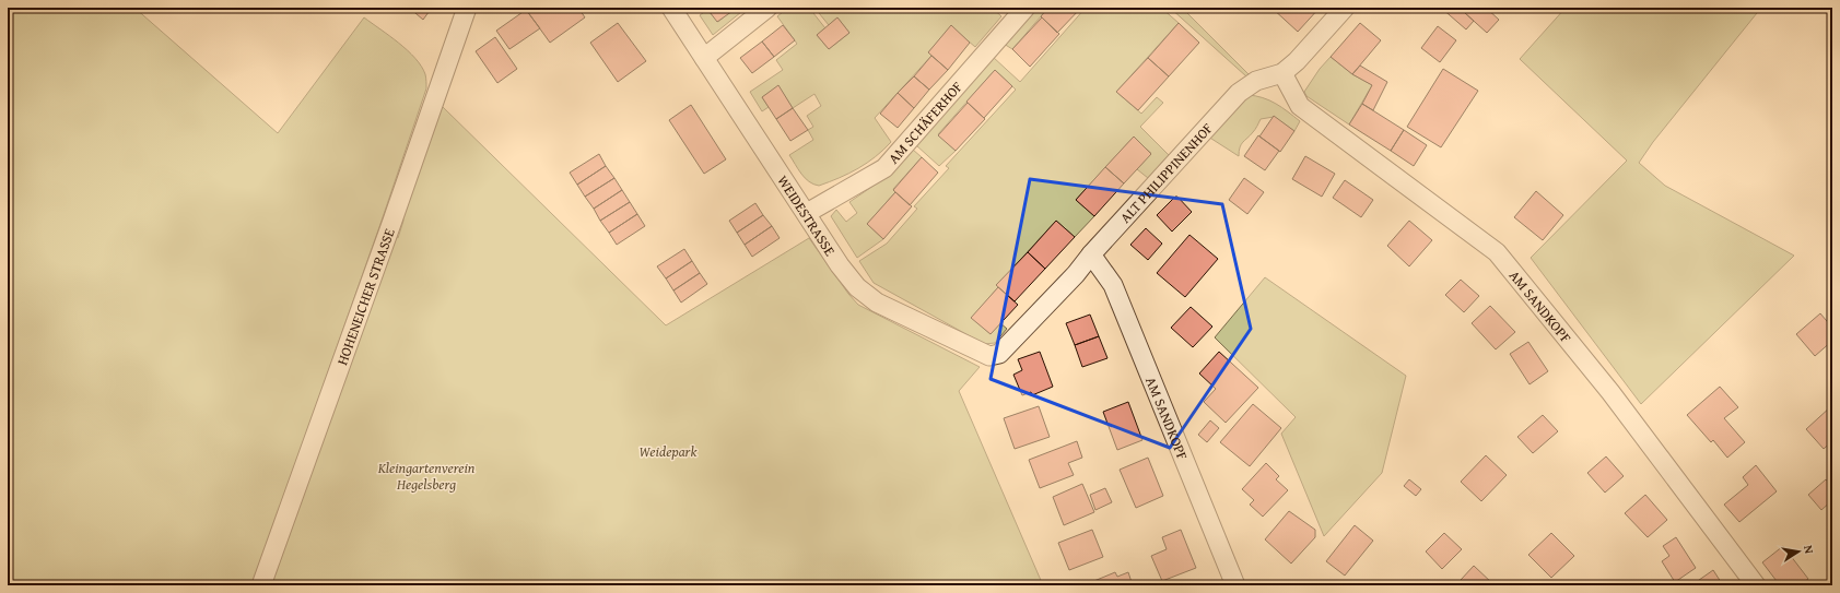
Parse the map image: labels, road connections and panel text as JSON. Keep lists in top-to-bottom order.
{
  "streets": {
    "street": [
      "AM SCHÄFERHOF",
      "ALT PHILIPPINENHOF",
      "WEIDESTRASSE",
      "HOHENEICHER STRASSE",
      "AM SANDKOPF"
    ]
  },
  "crossings": [
    ["AM SCHÄFERHOF", "WEIDESTRASSE"],
    ["ALT PHILIPPINENHOF", "WEIDESTRASSE"],
    ["ALT PHILIPPINENHOF", "AM SANDKOPF"]
  ],
  "parks": ["Weidepark", "Kleingartenverein Hegelsberg"],
  "north": "right"
}
